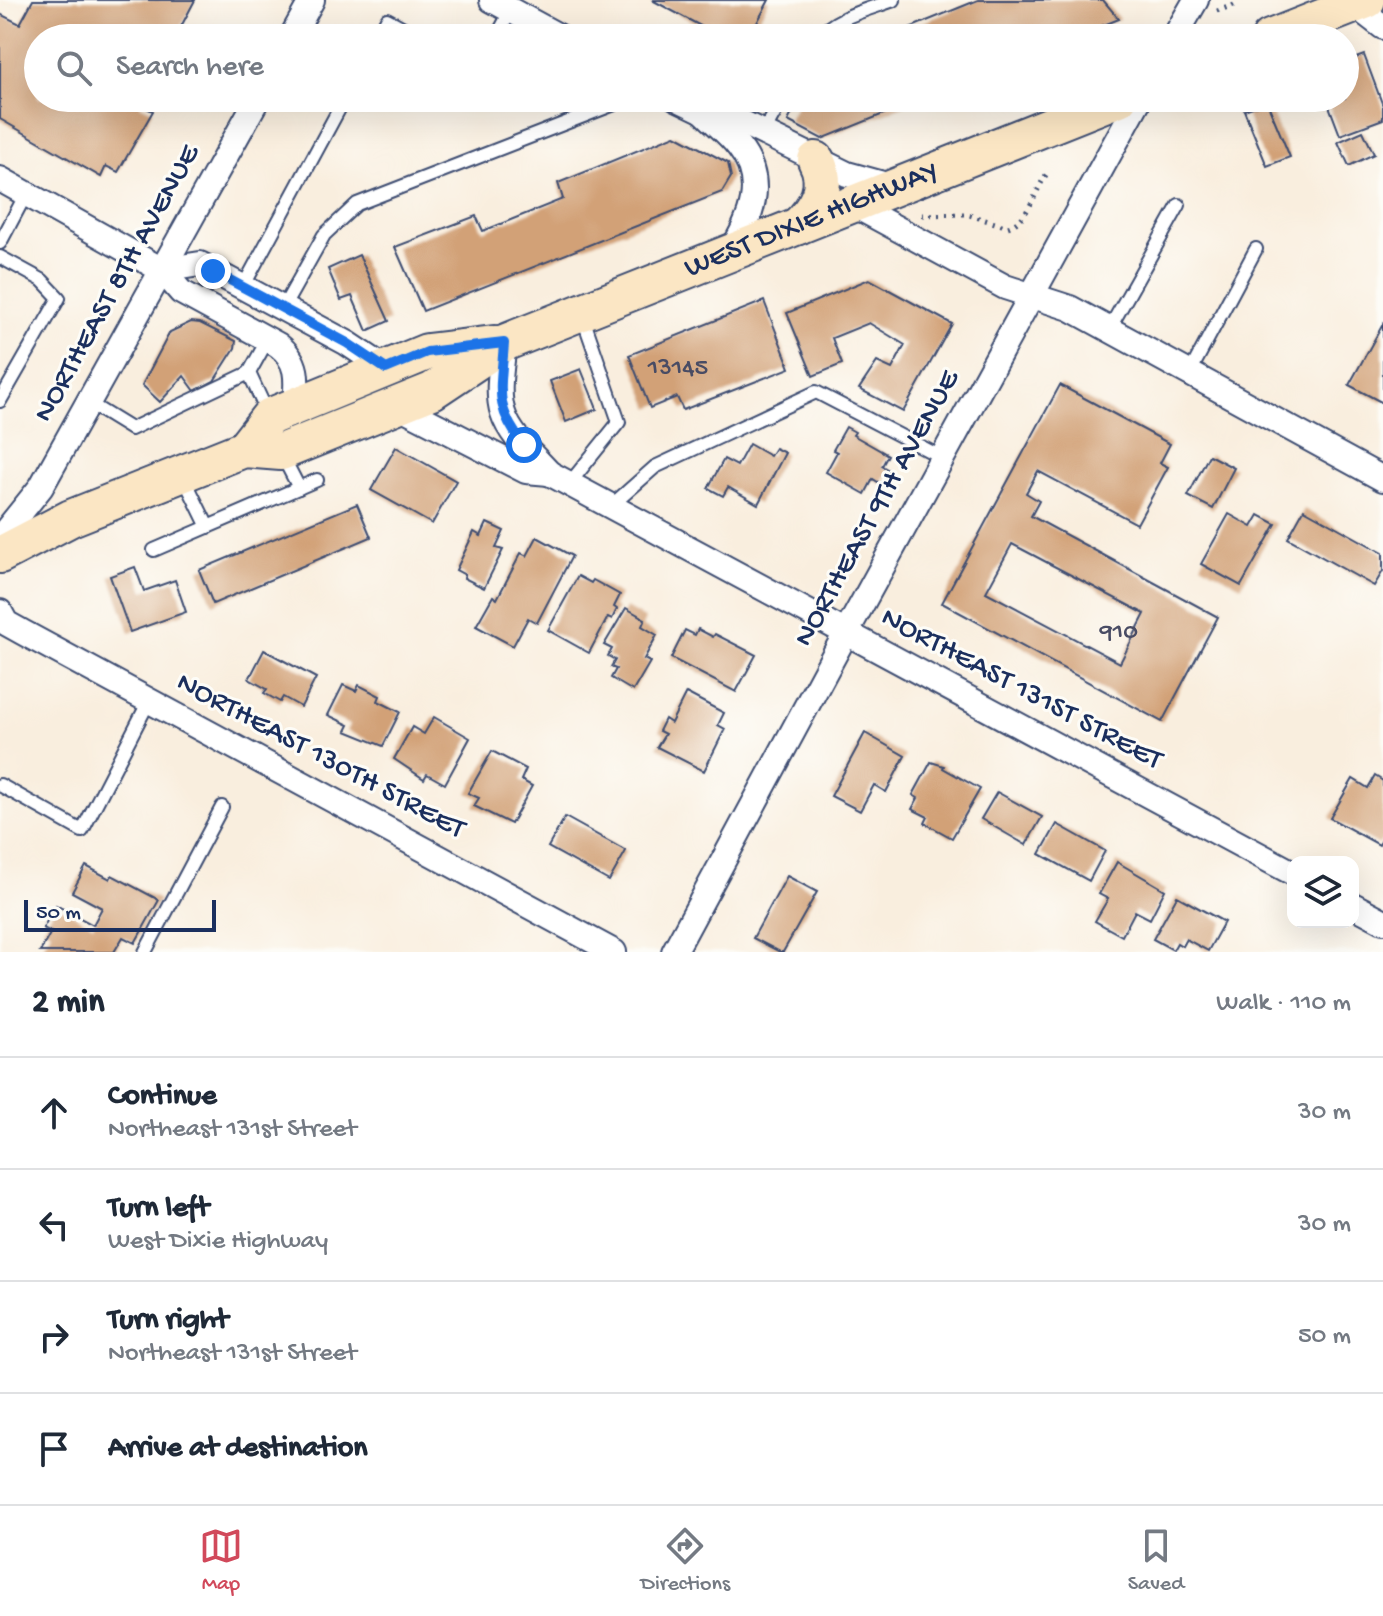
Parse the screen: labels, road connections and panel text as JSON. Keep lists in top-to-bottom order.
{
  "streets": {
    "main road": ["WEST DIXIE HIGHWAY"],
    "street": [
      "NORTHEAST 8TH AVENUE",
      "NORTHEAST 9TH AVENUE",
      "NORTHEAST 131ST STREET",
      "NORTHEAST 130TH STREET"
    ]
  },
  "crossings": [
    ["WEST DIXIE HIGHWAY", "NORTHEAST 131ST STREET"],
    ["NORTHEAST 9TH AVENUE", "NORTHEAST 131ST STREET"]
  ],
  "house_numbers": ["13145", "910"],
  "scale_bar": "50 m",
  "page": {
    "search": "Search here",
    "scale": "50 m",
    "heading": ["2 min", "Walk · 110 m"],
    "list": [
      ["Continue", "Northeast 131st Street", "30 m"],
      ["Turn left", "West Dixie Highway", "30 m"],
      ["Turn right", "Northeast 131st Street", "50 m"],
      "Arrive at destination"
    ],
    "nav": ["Map", "Directions", "Saved"]
  }
}
